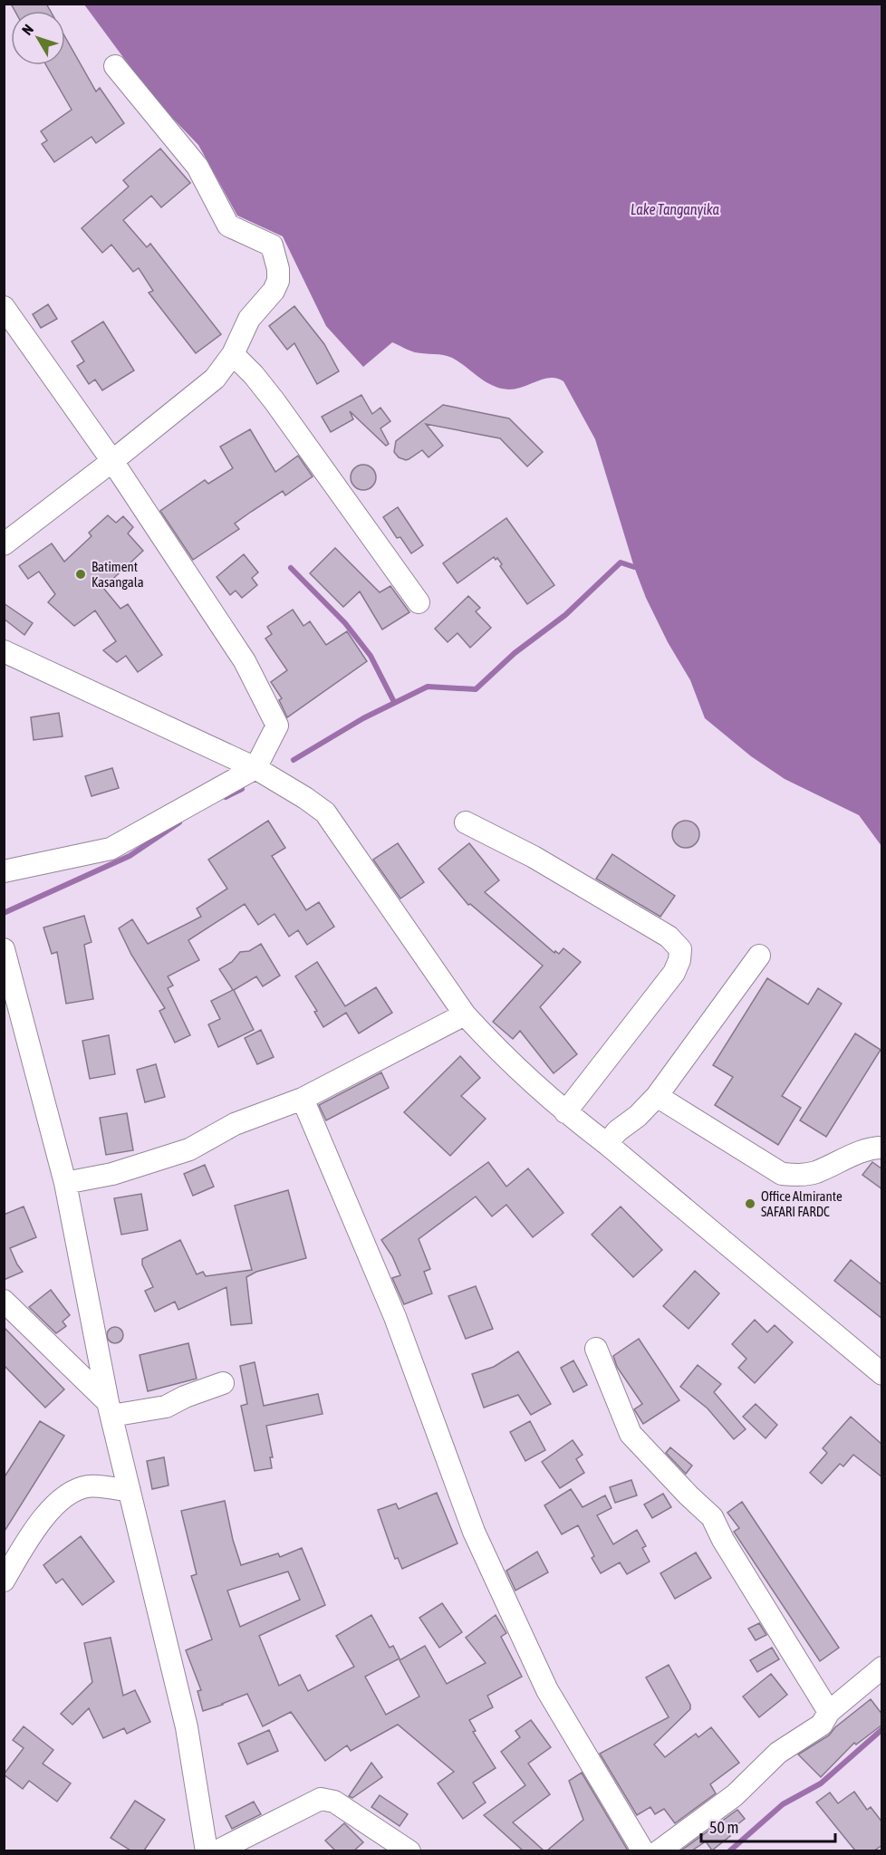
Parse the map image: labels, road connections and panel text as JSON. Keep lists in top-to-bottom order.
{
  "water": ["Lake Tanganyika"],
  "places": ["Batiment Kasangala", "Office Almirante SAFARI FARDC"],
  "scale_bar": "50 m",
  "north": "top left"
}
